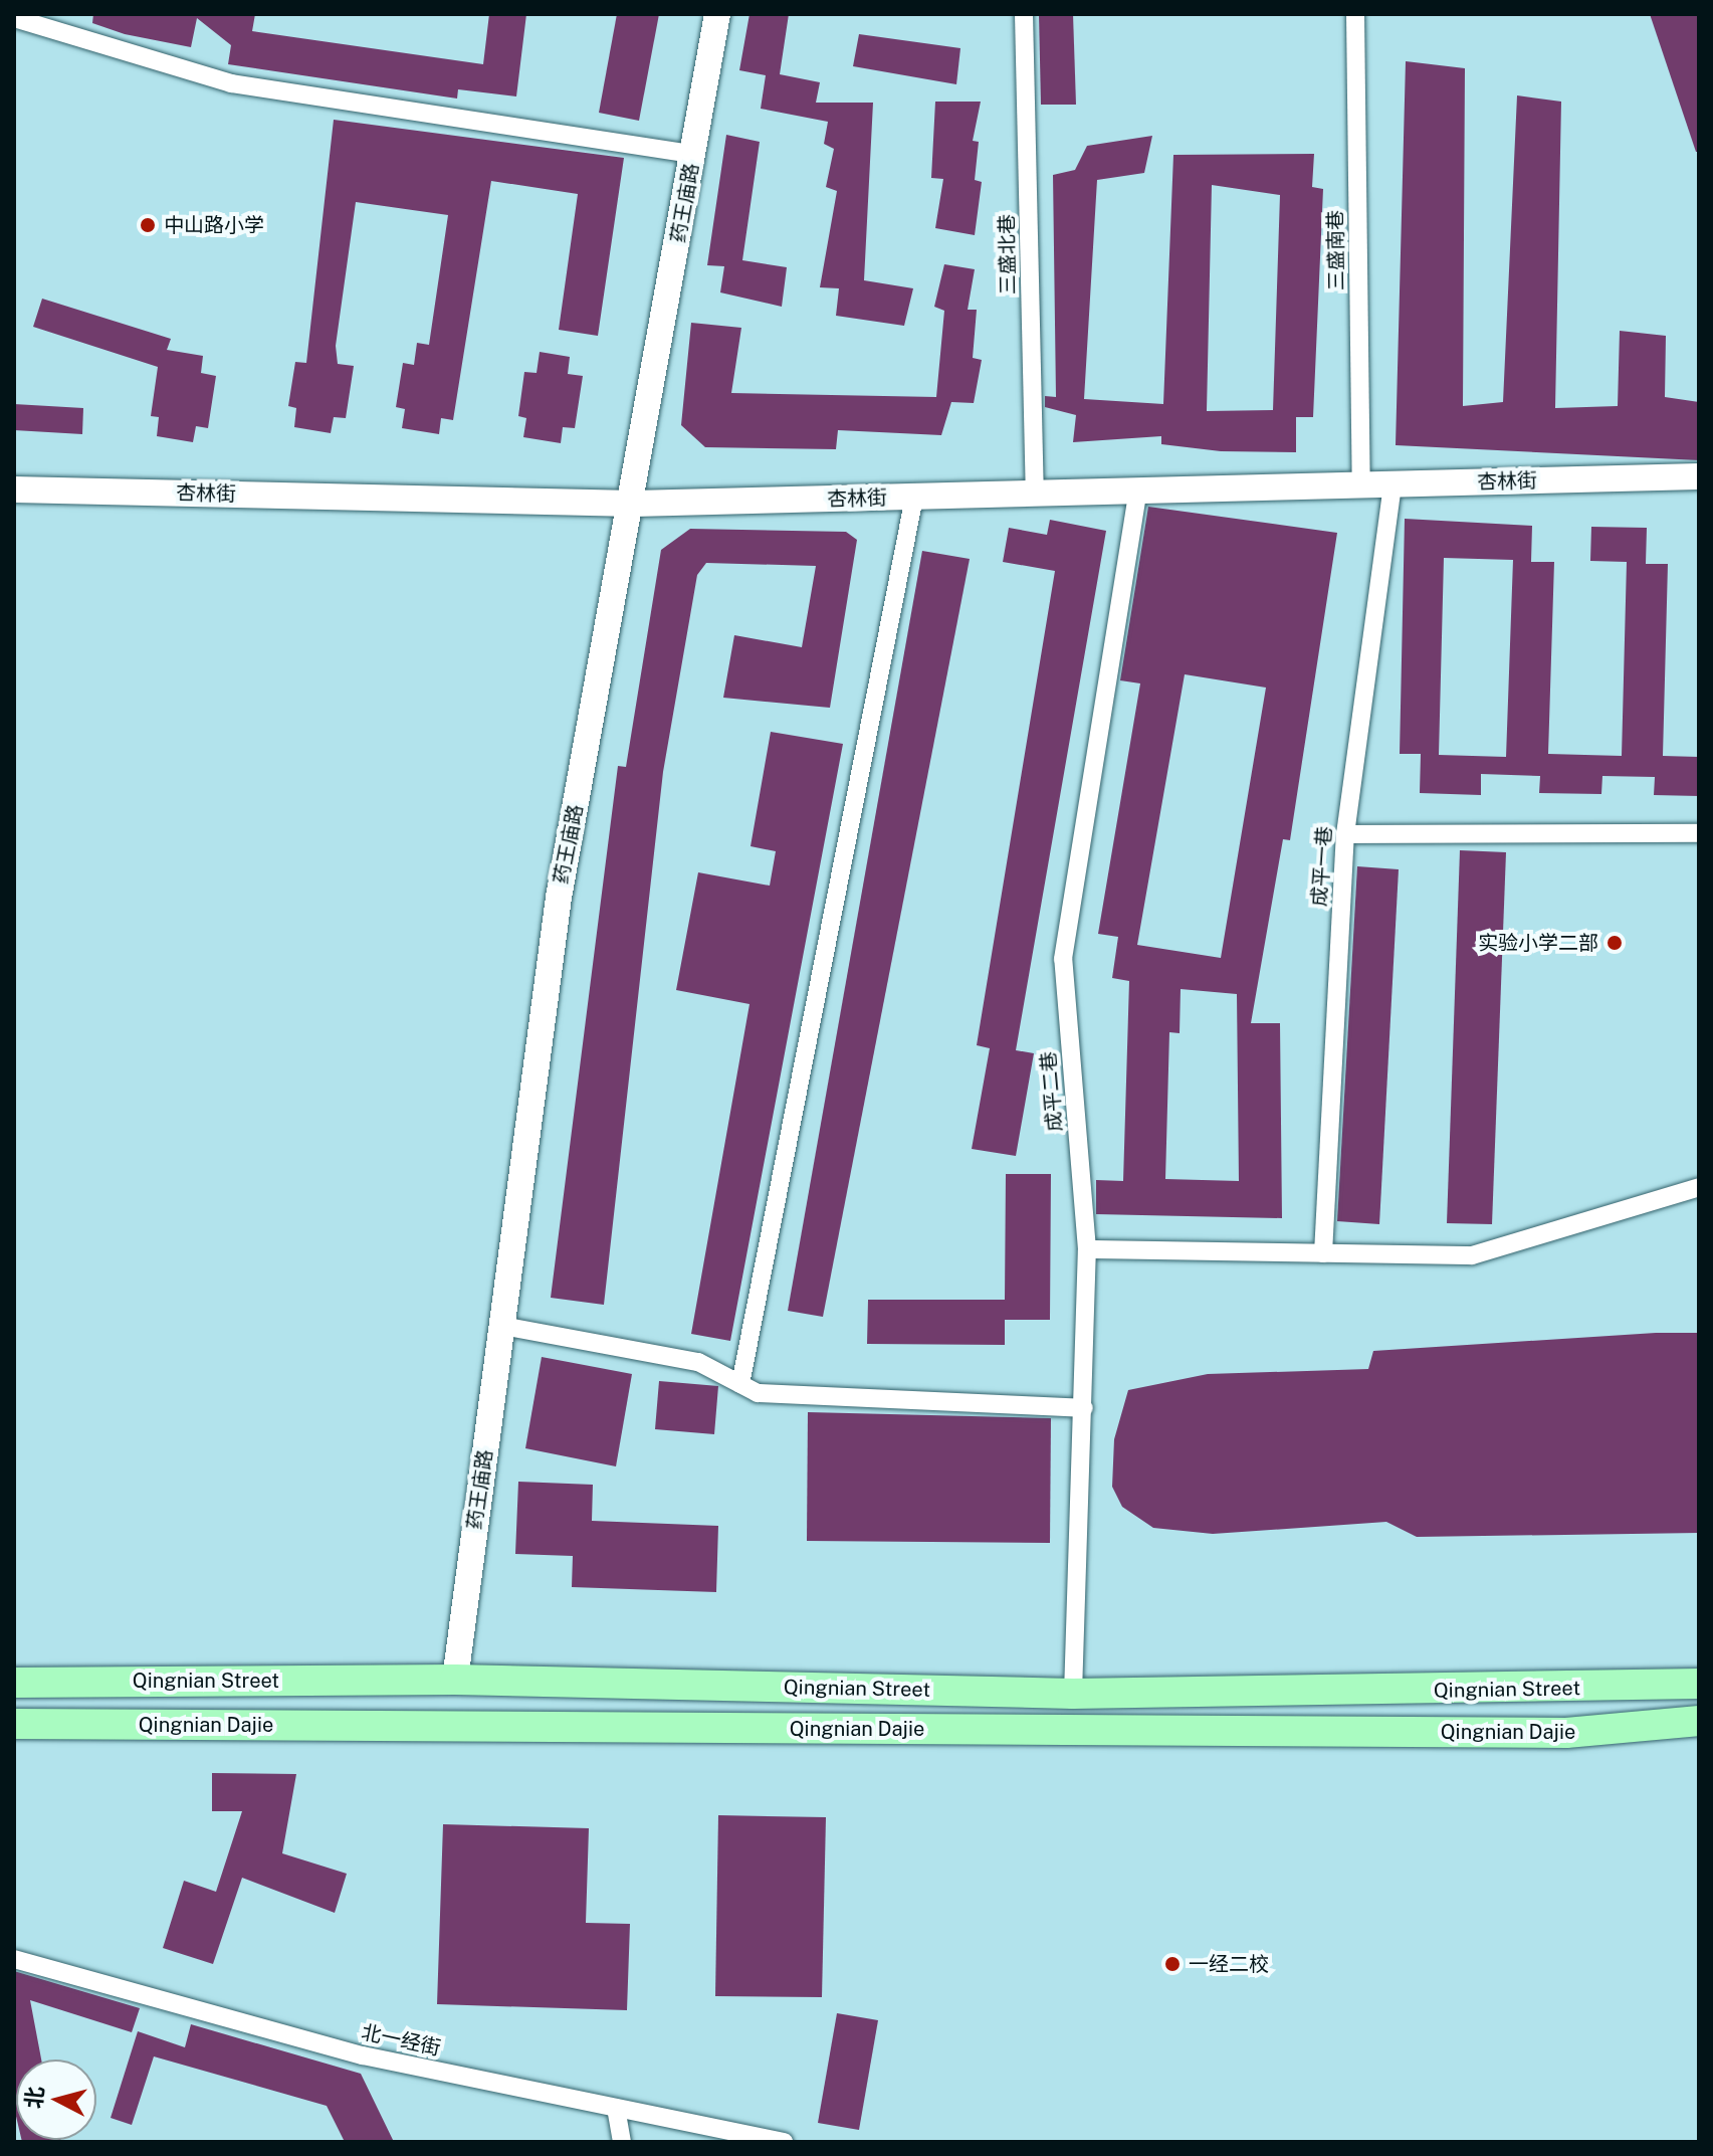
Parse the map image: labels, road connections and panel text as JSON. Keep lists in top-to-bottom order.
{
  "streets": {
    "main road": ["Qingnian Street", "Qingnian Dajie"],
    "street": [
      "药王庙路",
      "三盛南巷",
      "三盛北巷",
      "杏林街",
      "成平一巷",
      "成平二巷",
      "北一经街"
    ]
  },
  "crossings": [
    ["药王庙路", "杏林街"],
    ["药王庙路", "Qingnian Street"],
    ["三盛南巷", "杏林街"],
    ["三盛北巷", "杏林街"],
    ["杏林街", "成平一巷"],
    ["杏林街", "成平二巷"],
    ["成平二巷", "Qingnian Street"]
  ],
  "places": ["中山路小学", "实验小学二部", "一经二校"],
  "north": "left"
}
